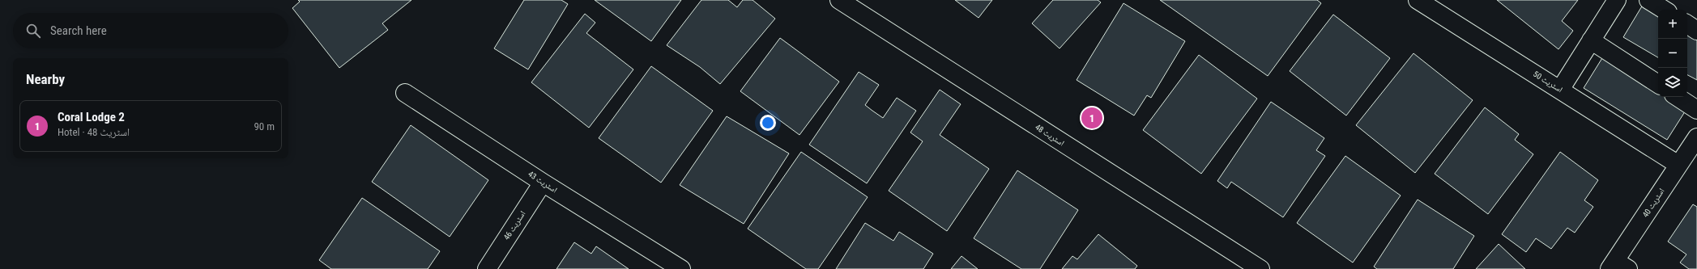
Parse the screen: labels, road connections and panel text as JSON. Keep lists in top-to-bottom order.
{
  "streets": {
    "street": [
      "اسٹریٹ 50",
      "اسٹریٹ 48",
      "اسٹریٹ 43",
      "اسٹریٹ 40",
      "اسٹریٹ 46"
    ]
  },
  "crossings": [
    ["اسٹریٹ 50", "اسٹریٹ 40"],
    ["اسٹریٹ 43", "اسٹریٹ 46"]
  ],
  "page": {
    "map_buttons": ["+", "−"],
    "search": "Search here",
    "heading": "Nearby",
    "list": [
      {
        "mark": "1",
        "name": "Coral Lodge 2",
        "note": "Hotel · اسٹریٹ 48",
        "value": "90 m"
      }
    ],
    "pins": "1"
  }
}
